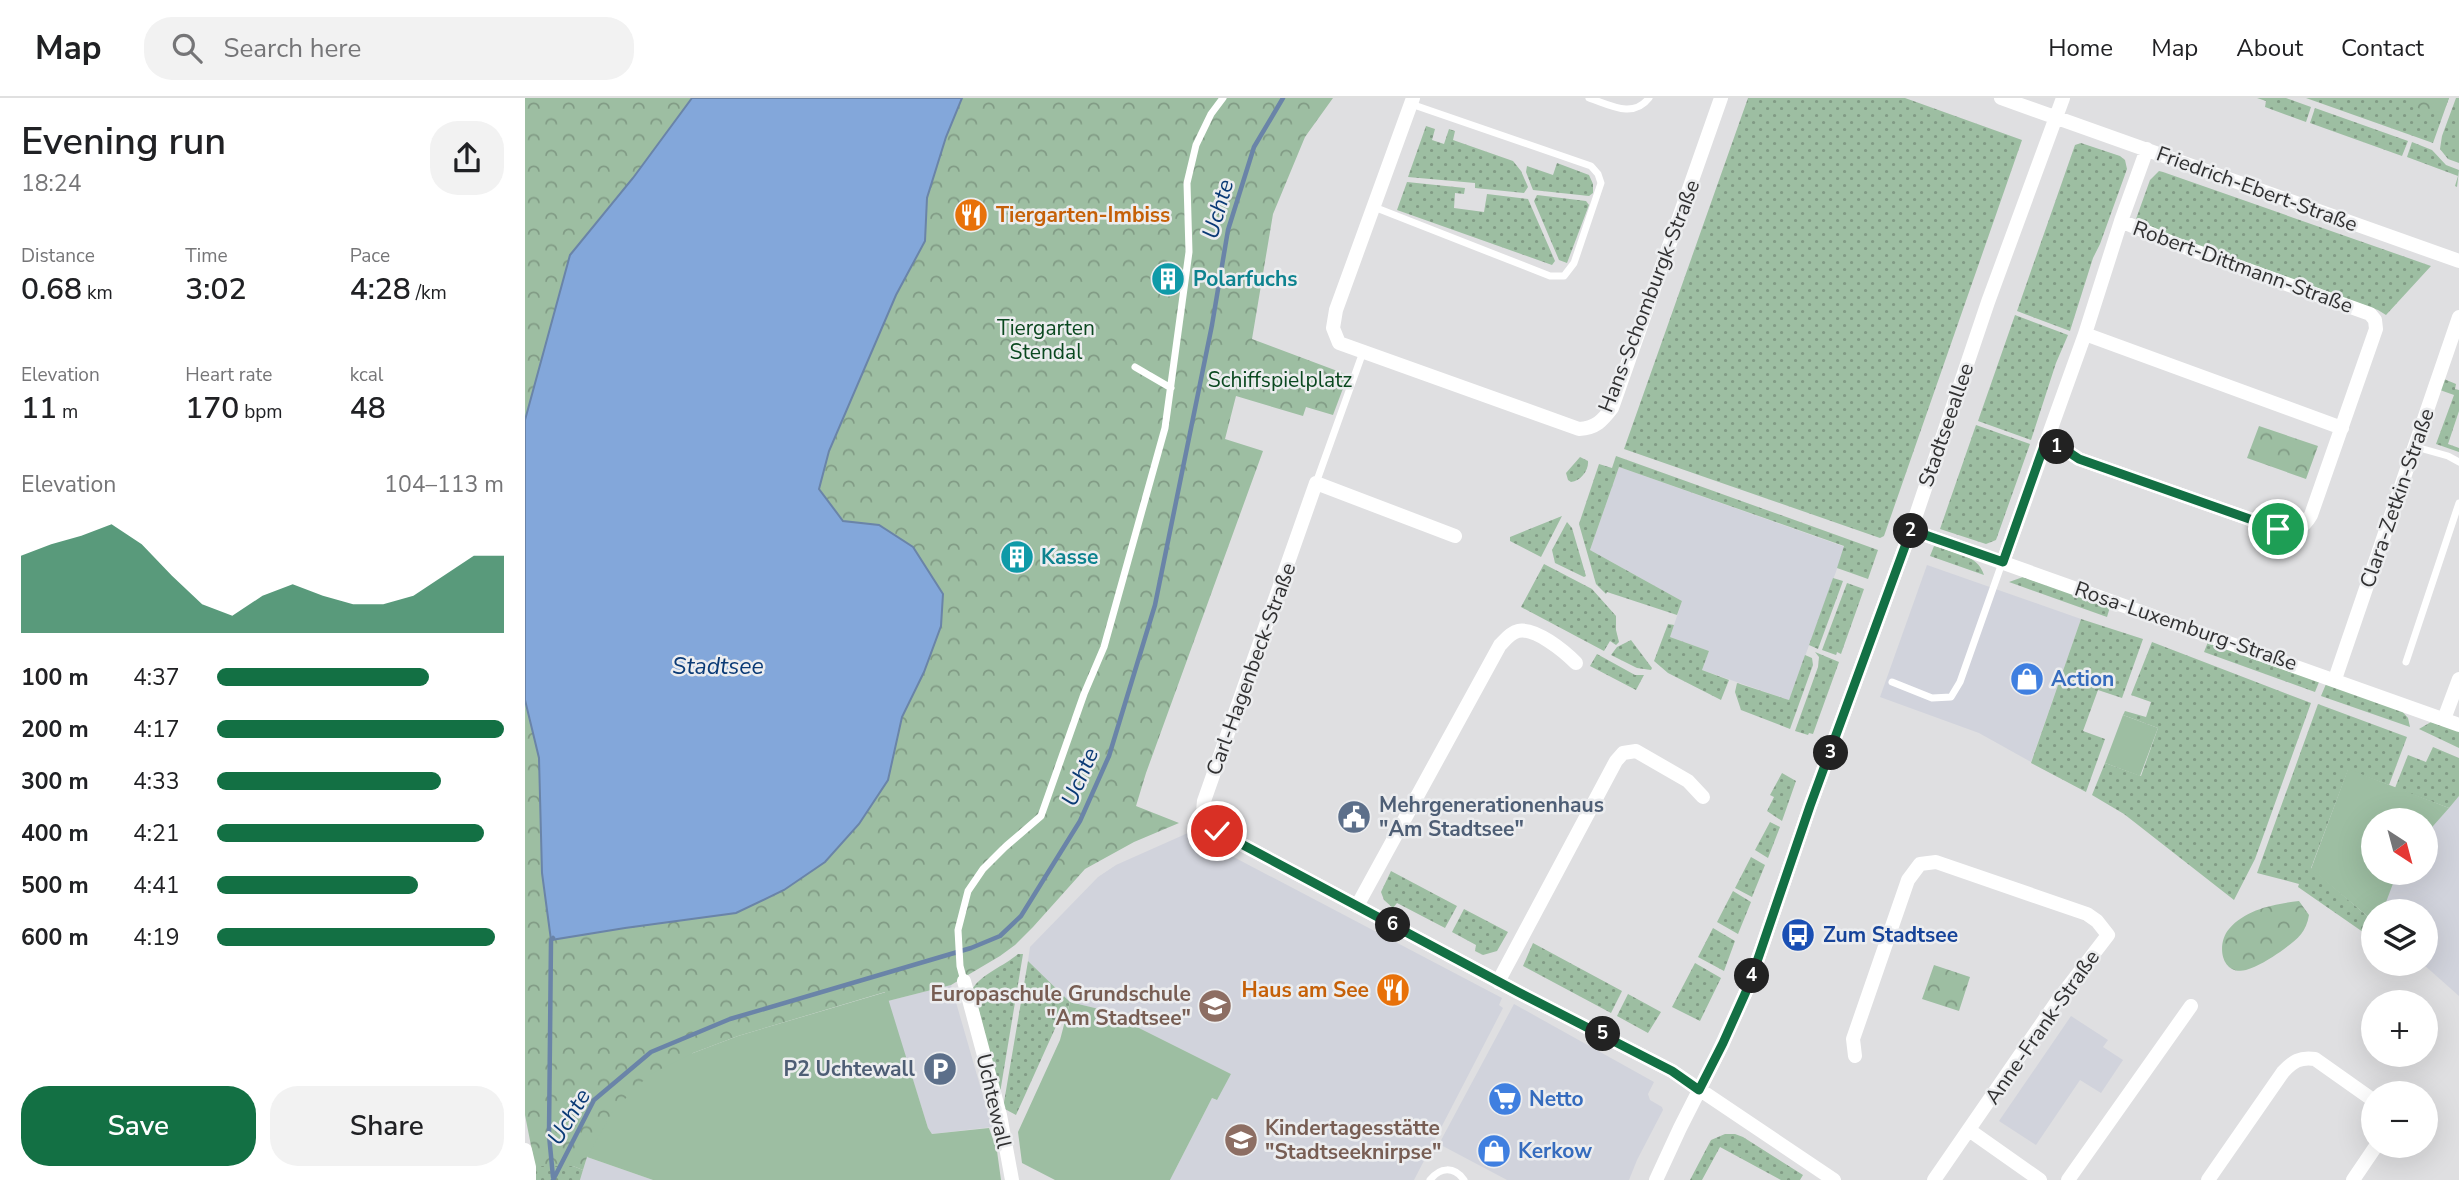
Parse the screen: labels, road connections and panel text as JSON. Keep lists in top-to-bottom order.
{
  "streets": {
    "street": [
      "Friedrich-Ebert-Straße",
      "Robert-Dittmann-Straße",
      "Hans-Schomburgk-Straße",
      "Stadtseeallee",
      "Clara-Zetkin-Straße",
      "Rosa-Luxemburg-Straße",
      "Carl-Hagenbeck-Straße",
      "Anne-Frank-Straße",
      "Uchtewall"
    ]
  },
  "crossings": [
    ["Friedrich-Ebert-Straße", "Robert-Dittmann-Straße"],
    ["Friedrich-Ebert-Straße", "Stadtseeallee"],
    ["Robert-Dittmann-Straße", "Rosa-Luxemburg-Straße"],
    ["Stadtseeallee", "Rosa-Luxemburg-Straße"],
    ["Stadtseeallee", "Carl-Hagenbeck-Straße"],
    ["Clara-Zetkin-Straße", "Rosa-Luxemburg-Straße"]
  ],
  "water": ["Uchte", "Stadtsee"],
  "parks": ["Tiergarten Stendal", "Schiffspielplatz"],
  "places": {
    "restaurant": ["Tiergarten-Imbiss", "Haus am See"],
    "building": ["Polarfuchs", "Kasse"],
    "shop": ["Action", "Kerkow"],
    "public building": ["Mehrgenerationenhaus \"Am Stadtsee\""],
    "bus stop": ["Zum Stadtsee"],
    "school or university": ["Europaschule Grundschule \"Am Stadtsee\"", "Kindertagesstätte \"Stadtseeknirpse\""],
    "parking": ["P2 Uchtewall"],
    "supermarket": ["Netto"]
  },
  "north": "bottom right",
  "page": {
    "header": "Map",
    "search": "Search here",
    "nav": [
      "Home",
      "Map",
      "About",
      "Contact"
    ],
    "heading": ["Evening run", "18:24"],
    "stats": [
      ["Distance", "0.68 km"],
      ["Time", "3:02"],
      ["Pace", "4:28 /km"],
      ["Elevation", "11 m"],
      ["Heart rate", "170 bpm"],
      ["kcal", "48"]
    ],
    "pins": [
      "1",
      "2",
      "3",
      "6",
      "4",
      "5"
    ],
    "chart": ["Elevation", "104–113 m"],
    "list": [
      {
        "name": "100 m",
        "note": "4:37"
      },
      {
        "name": "200 m",
        "note": "4:17"
      },
      {
        "name": "300 m",
        "note": "4:33"
      },
      {
        "name": "400 m",
        "note": "4:21"
      },
      {
        "name": "500 m",
        "note": "4:41"
      },
      {
        "name": "600 m",
        "note": "4:19"
      }
    ],
    "map_buttons": ["+", "−"],
    "buttons": ["Save", "Share"]
  }
}
